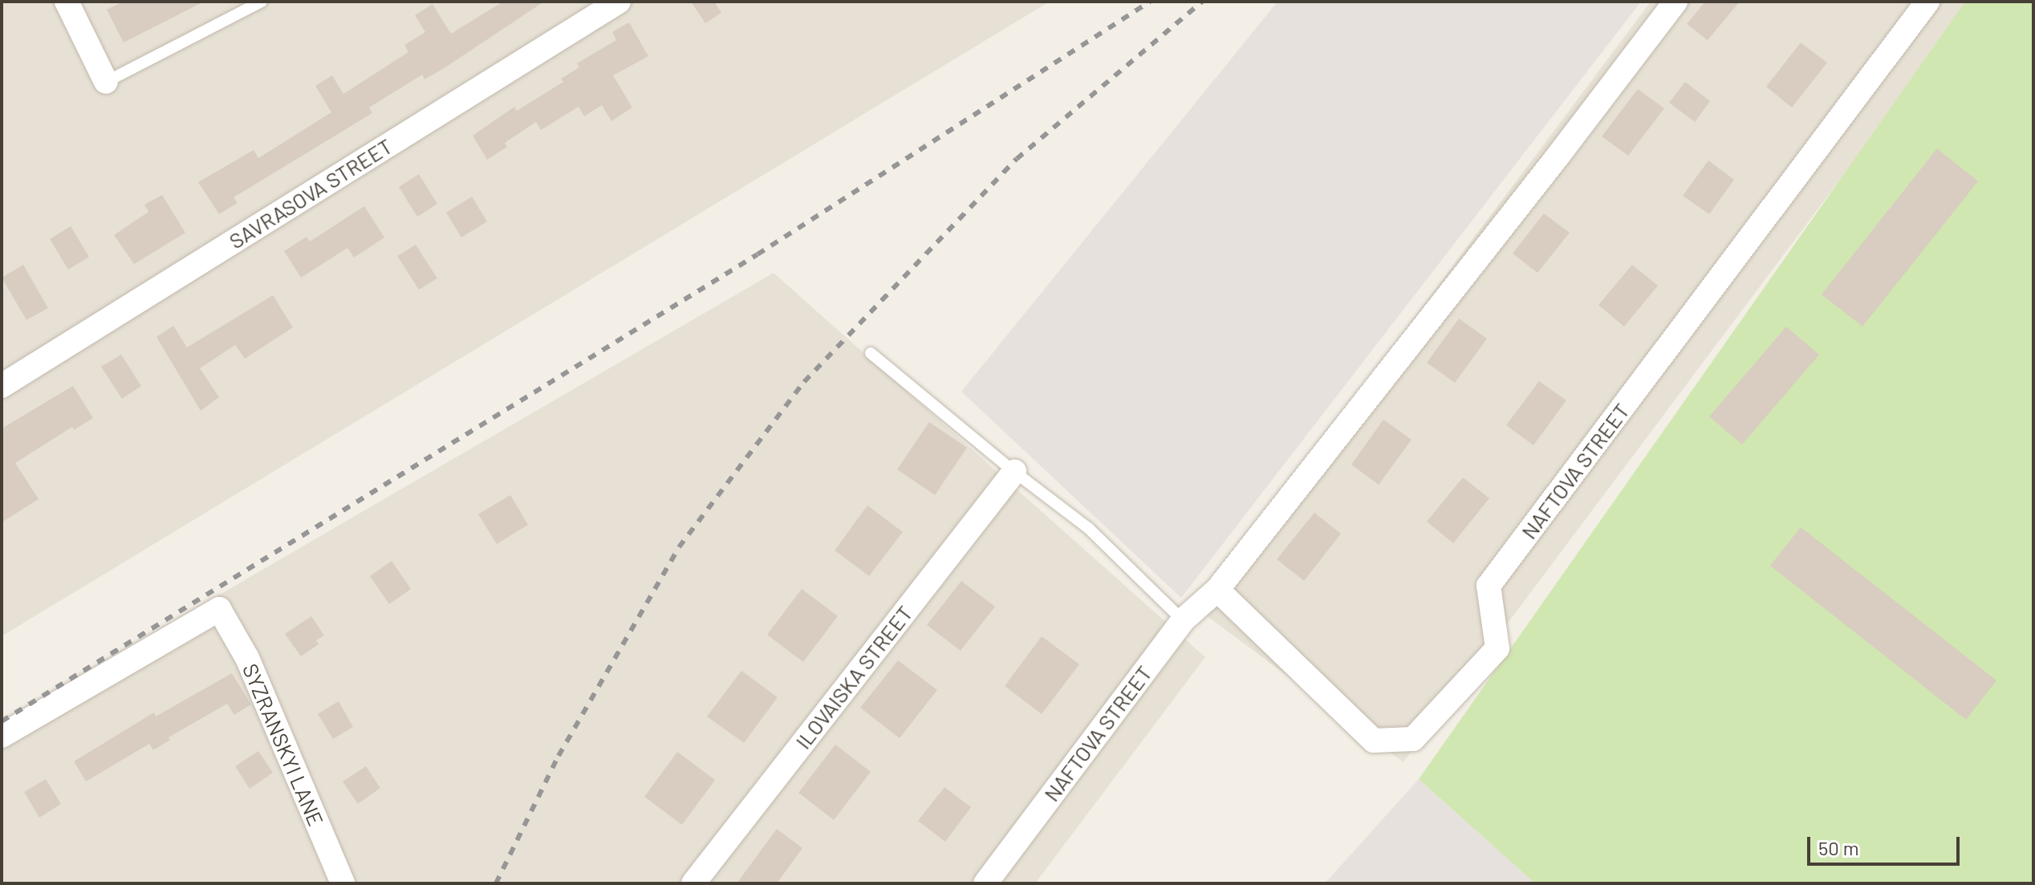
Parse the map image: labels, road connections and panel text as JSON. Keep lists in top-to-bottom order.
{
  "streets": {
    "street": [
      "SAVRASOVA STREET",
      "NAFTOVA STREET",
      "ILOVAISKA STREET",
      "SYZRANSKYI LANE"
    ]
  },
  "scale_bar": "50 m"
}
